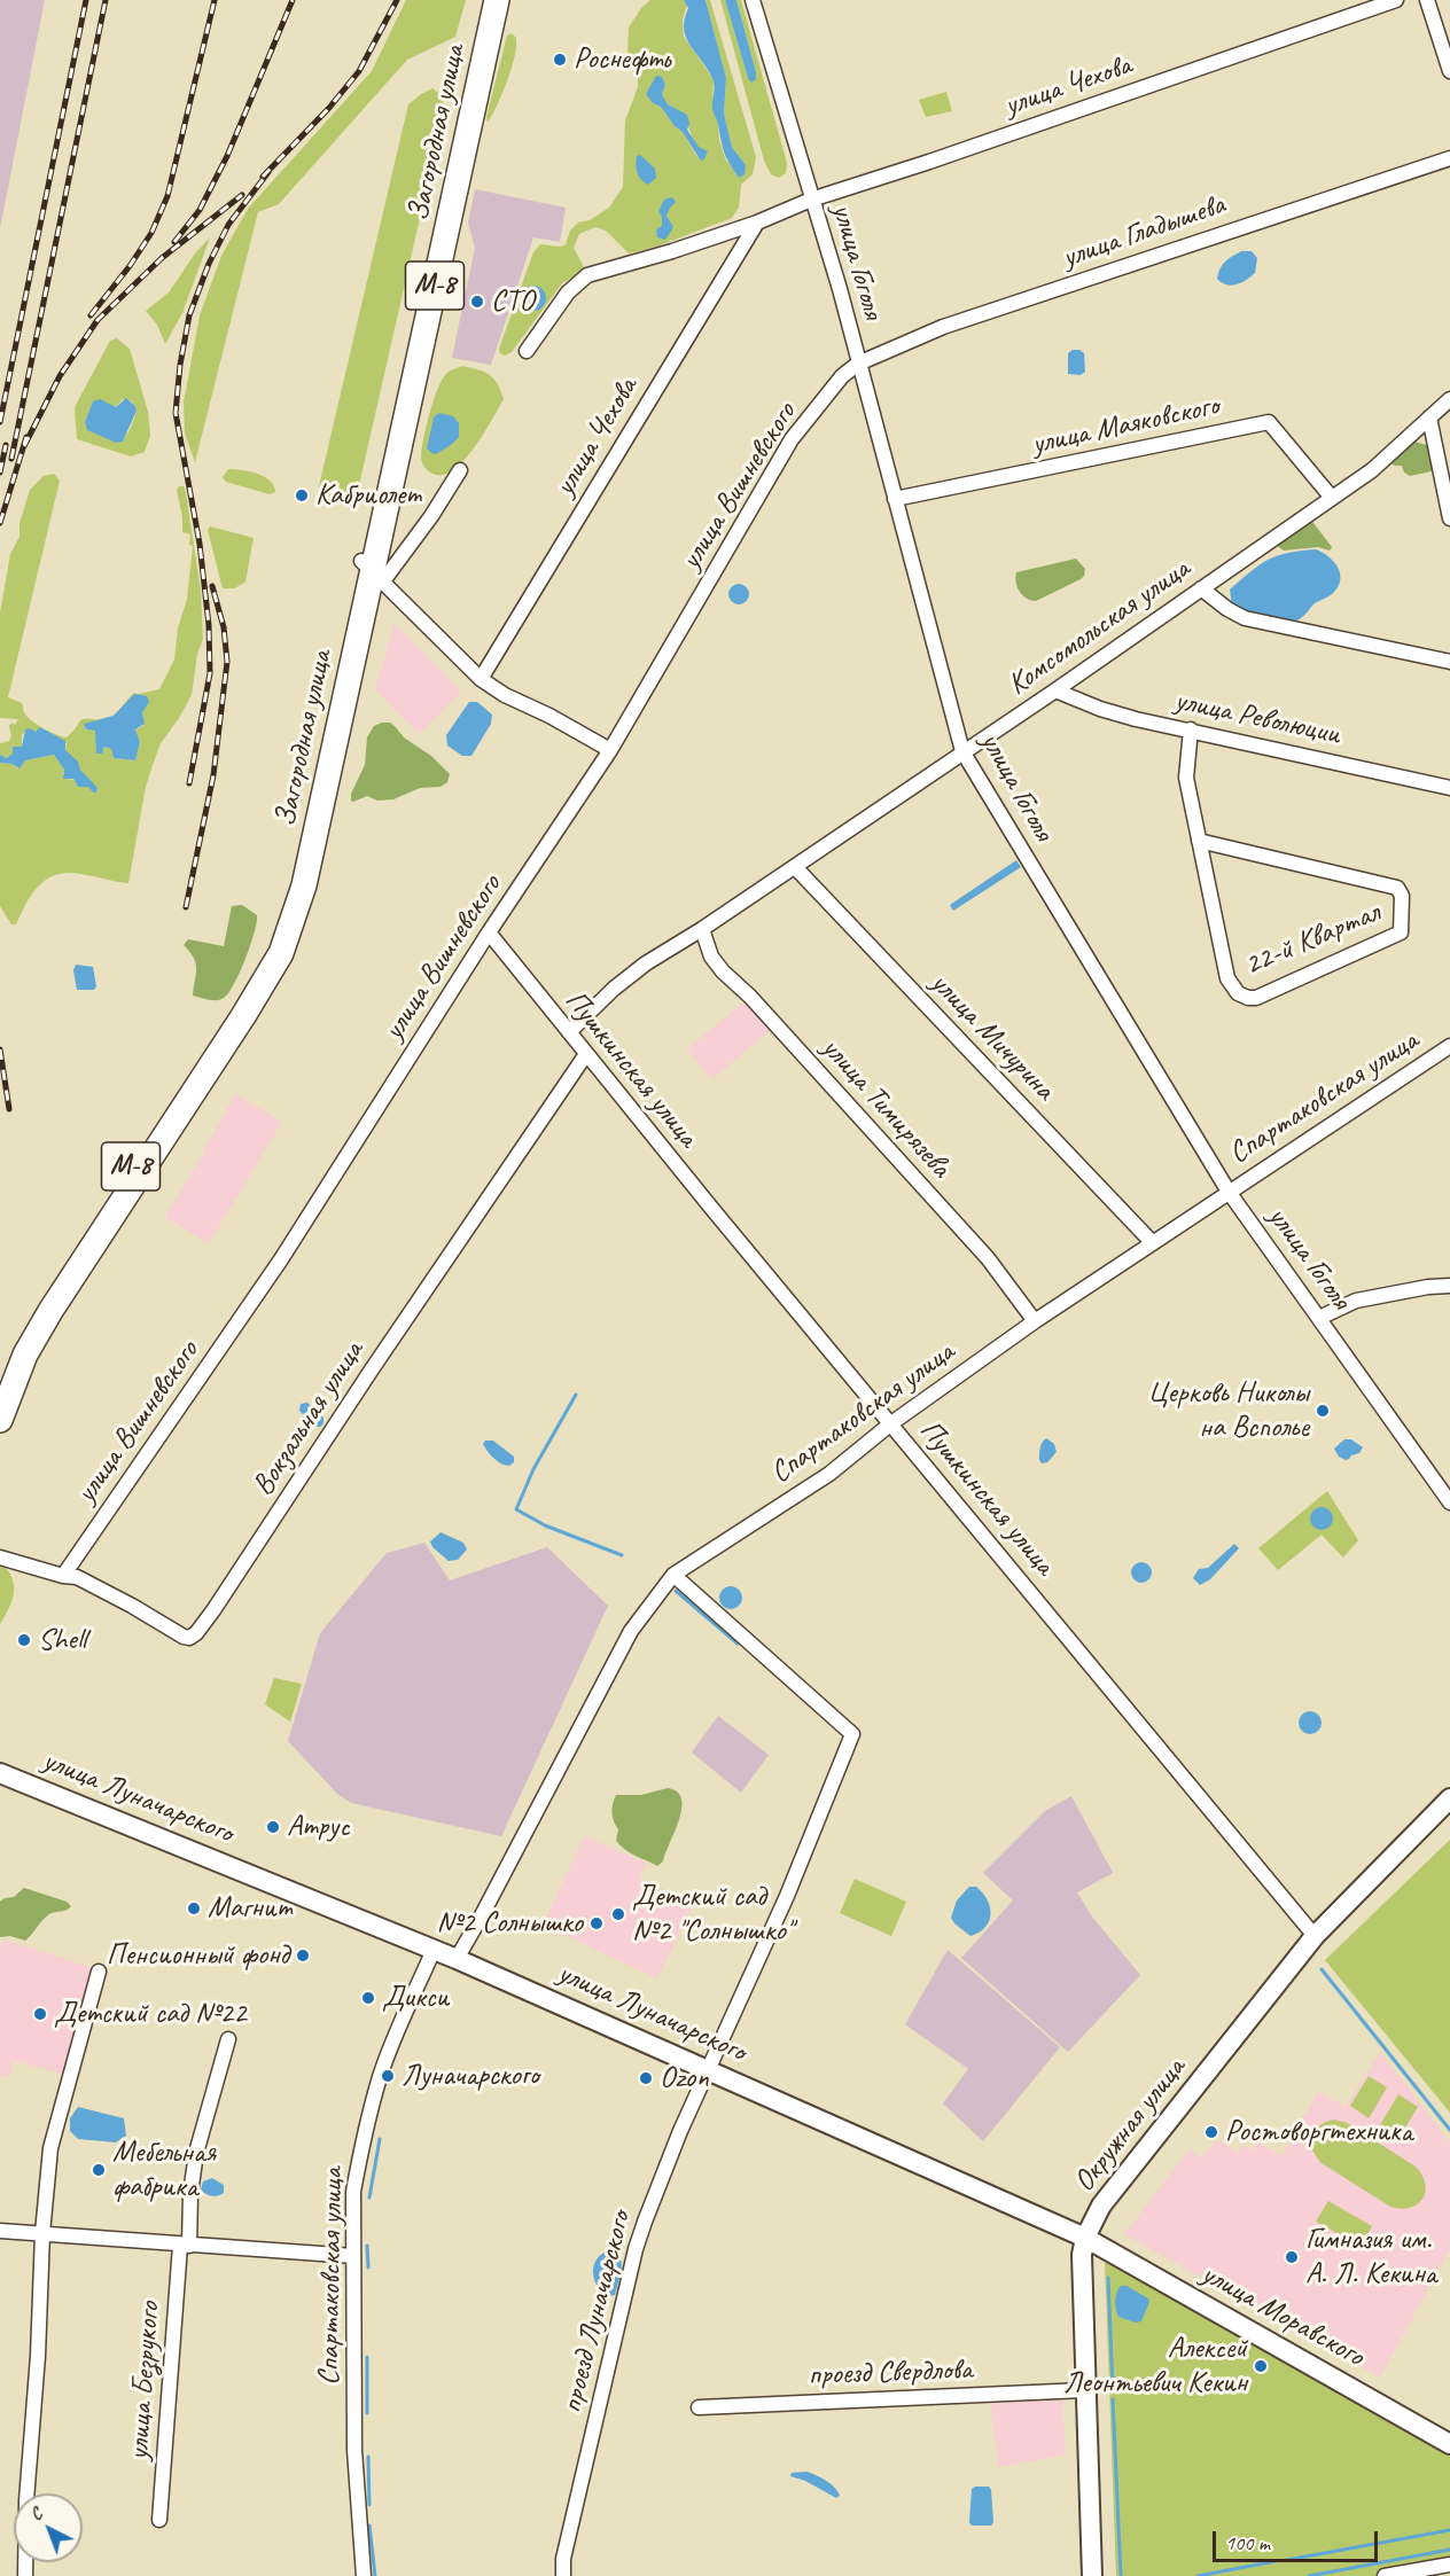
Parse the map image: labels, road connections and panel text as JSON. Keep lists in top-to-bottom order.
{
  "streets": {
    "highway": ["Загородная улица", "М-8"],
    "street": [
      "улица Чехова",
      "улица Гладышева",
      "улица Гоголя",
      "улица Маяковского",
      "улица Вишневского",
      "Комсомольская улица",
      "улица Революции",
      "22-й Квартал",
      "улица Мичурина",
      "Пушкинская улица",
      "Спартаковская улица",
      "улица Тимирязева",
      "Вокзальная улица",
      "улица Луначарского",
      "Окружная улица",
      "проезд Луначарского",
      "улица Моравского",
      "проезд Свердлова",
      "улица Безрукого"
    ]
  },
  "crossings": [
    ["улица Чехова", "улица Гоголя"],
    ["улица Гладышева", "улица Гоголя"],
    ["улица Гладышева", "улица Вишневского"],
    ["улица Гоголя", "улица Маяковского"],
    ["улица Гоголя", "улица Вишневского"],
    ["улица Гоголя", "Комсомольская улица"],
    ["улица Гоголя", "Спартаковская улица"],
    ["улица Маяковского", "Комсомольская улица"],
    ["улица Вишневского", "Пушкинская улица"],
    ["улица Вишневского", "Вокзальная улица"],
    ["Комсомольская улица", "улица Революции"],
    ["Комсомольская улица", "улица Мичурина"],
    ["Комсомольская улица", "Пушкинская улица"],
    ["Комсомольская улица", "улица Тимирязева"],
    ["улица Революции", "22-й Квартал"],
    ["улица Мичурина", "Спартаковская улица"],
    ["Пушкинская улица", "Спартаковская улица"],
    ["Пушкинская улица", "Вокзальная улица"],
    ["Пушкинская улица", "Окружная улица"],
    ["Спартаковская улица", "улица Тимирязева"],
    ["Спартаковская улица", "улица Луначарского"],
    ["Спартаковская улица", "проезд Луначарского"],
    ["улица Луначарского", "Окружная улица"],
    ["улица Луначарского", "проезд Луначарского"],
    ["улица Луначарского", "улица Моравского"],
    ["Окружная улица", "улица Моравского"],
    ["Окружная улица", "проезд Свердлова"]
  ],
  "places": [
    "Роснефть",
    "СТО",
    "Кабриолет",
    "Церковь Николы на Всполье",
    "Shell",
    "Атрус",
    "Магнит",
    "Детский сад №2 \"Солнышко\"",
    "№2 Солнышко",
    "Пенсионный фонд",
    "Дикси",
    "Детский сад №22",
    "Луначарского",
    "Ozon",
    "Ростоворгтехника",
    "Мебельная фабрика",
    "Гимназия им. А. Л. Кекина",
    "Алексей Леонтьевич Кекин"
  ],
  "scale_bar": "100 m",
  "north": "top left"
}
